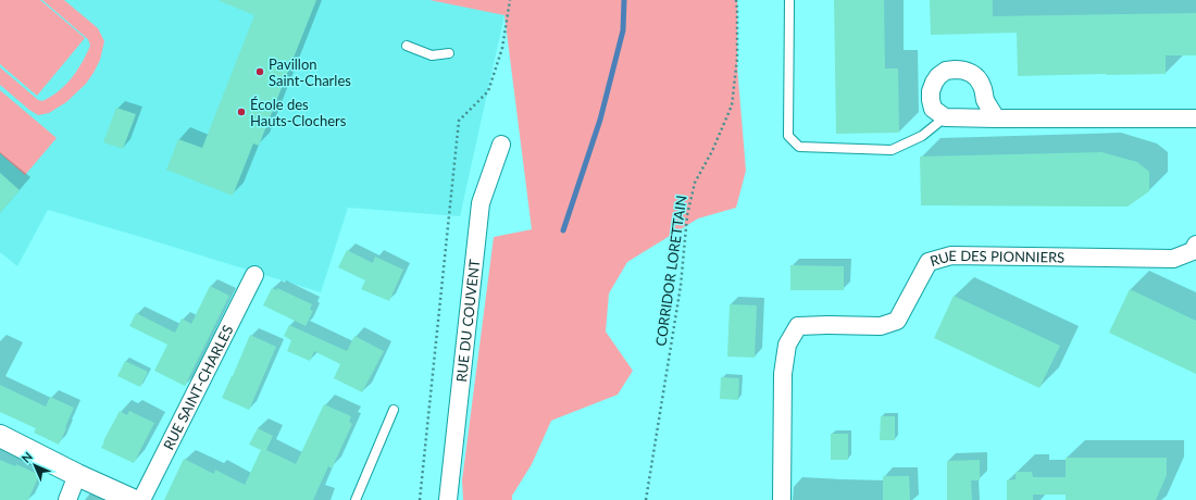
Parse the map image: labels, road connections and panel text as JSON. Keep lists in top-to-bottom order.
{
  "streets": {
    "street": ["RUE DES PIONNIERS", "RUE DU COUVENT", "RUE SAINT-CHARLES"],
    "path": ["CORRIDOR LORETTAIN"]
  },
  "places": ["Pavillon Saint-Charles", "École des Hauts-Clochers"],
  "north": "top left"
}
